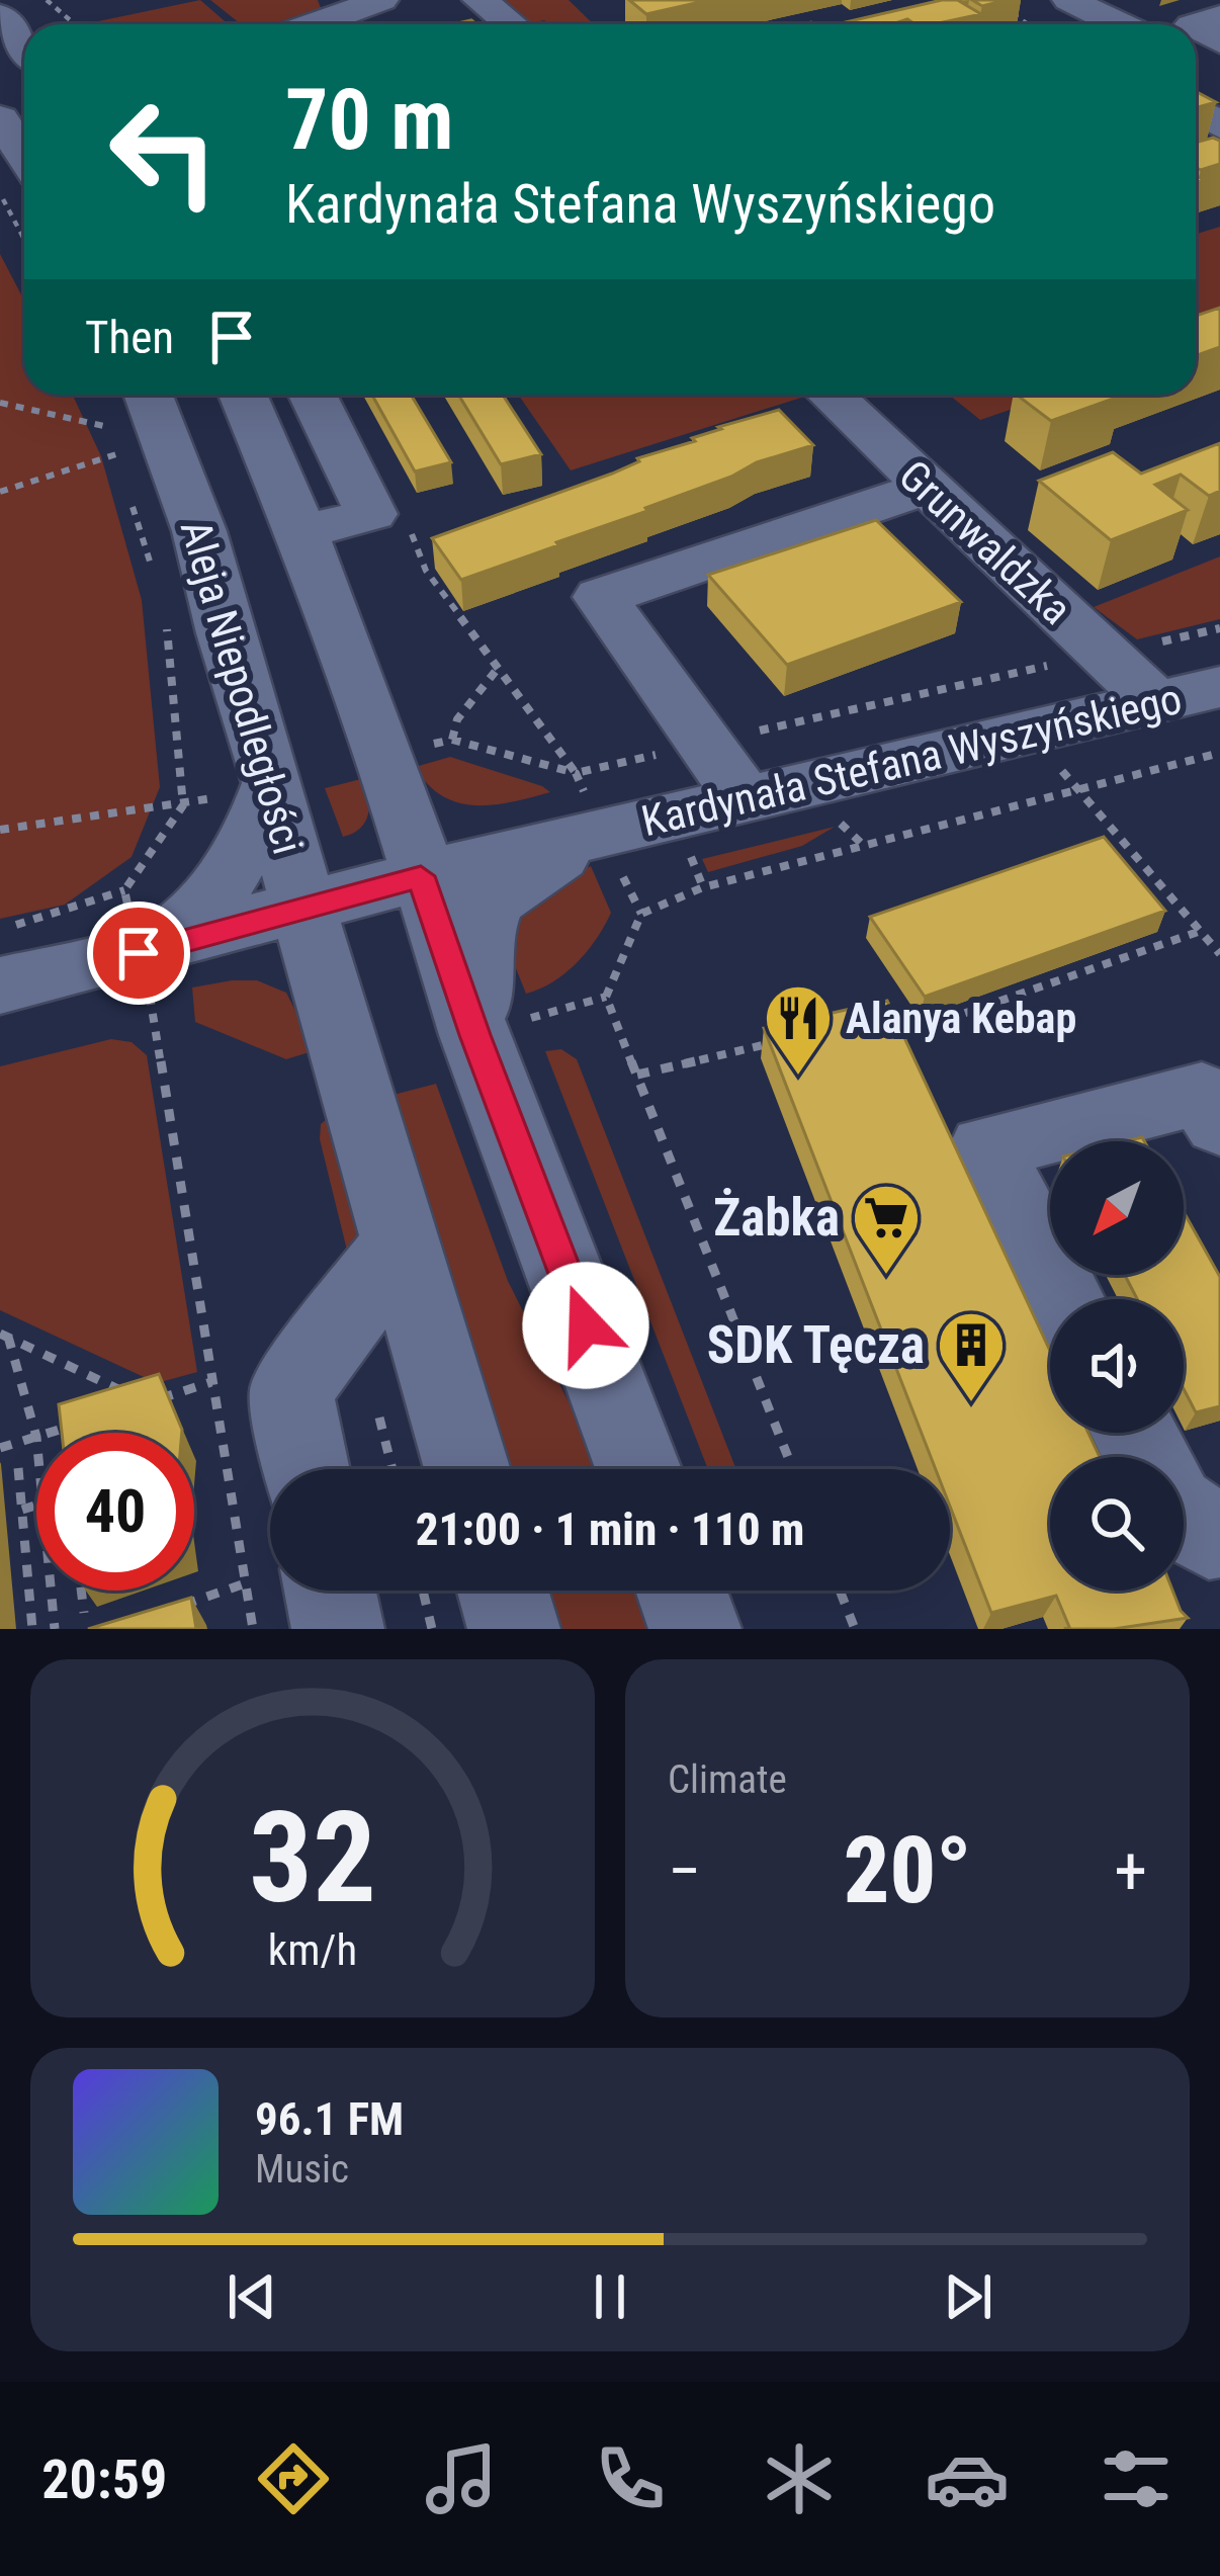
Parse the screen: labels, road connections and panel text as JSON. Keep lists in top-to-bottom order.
{
  "streets": {
    "street": ["Grunwaldzka", "Aleja Niepodległości", "Kardynała Stefana Wyszyńskiego"]
  },
  "crossings": [
    ["Grunwaldzka", "Kardynała Stefana Wyszyńskiego"],
    ["Aleja Niepodległości", "Kardynała Stefana Wyszyńskiego"]
  ],
  "places": {
    "restaurant": ["Alanya Kebap"],
    "supermarket": ["Żabka"],
    "building": ["SDK Tęcza"]
  },
  "north": "bottom left",
  "page": {
    "turn": ["70 m", "Kardynała Stefana Wyszyńskiego"],
    "then": "Then",
    "limit": "40",
    "trip": "21:00 · 1 min · 110 m",
    "tile": "Climate",
    "heat": ["−", "20°", "+"],
    "song": ["96.1 FM", "Music"],
    "tabs": "20:59",
    "gauge": ["32", "km/h"]
  }
}
